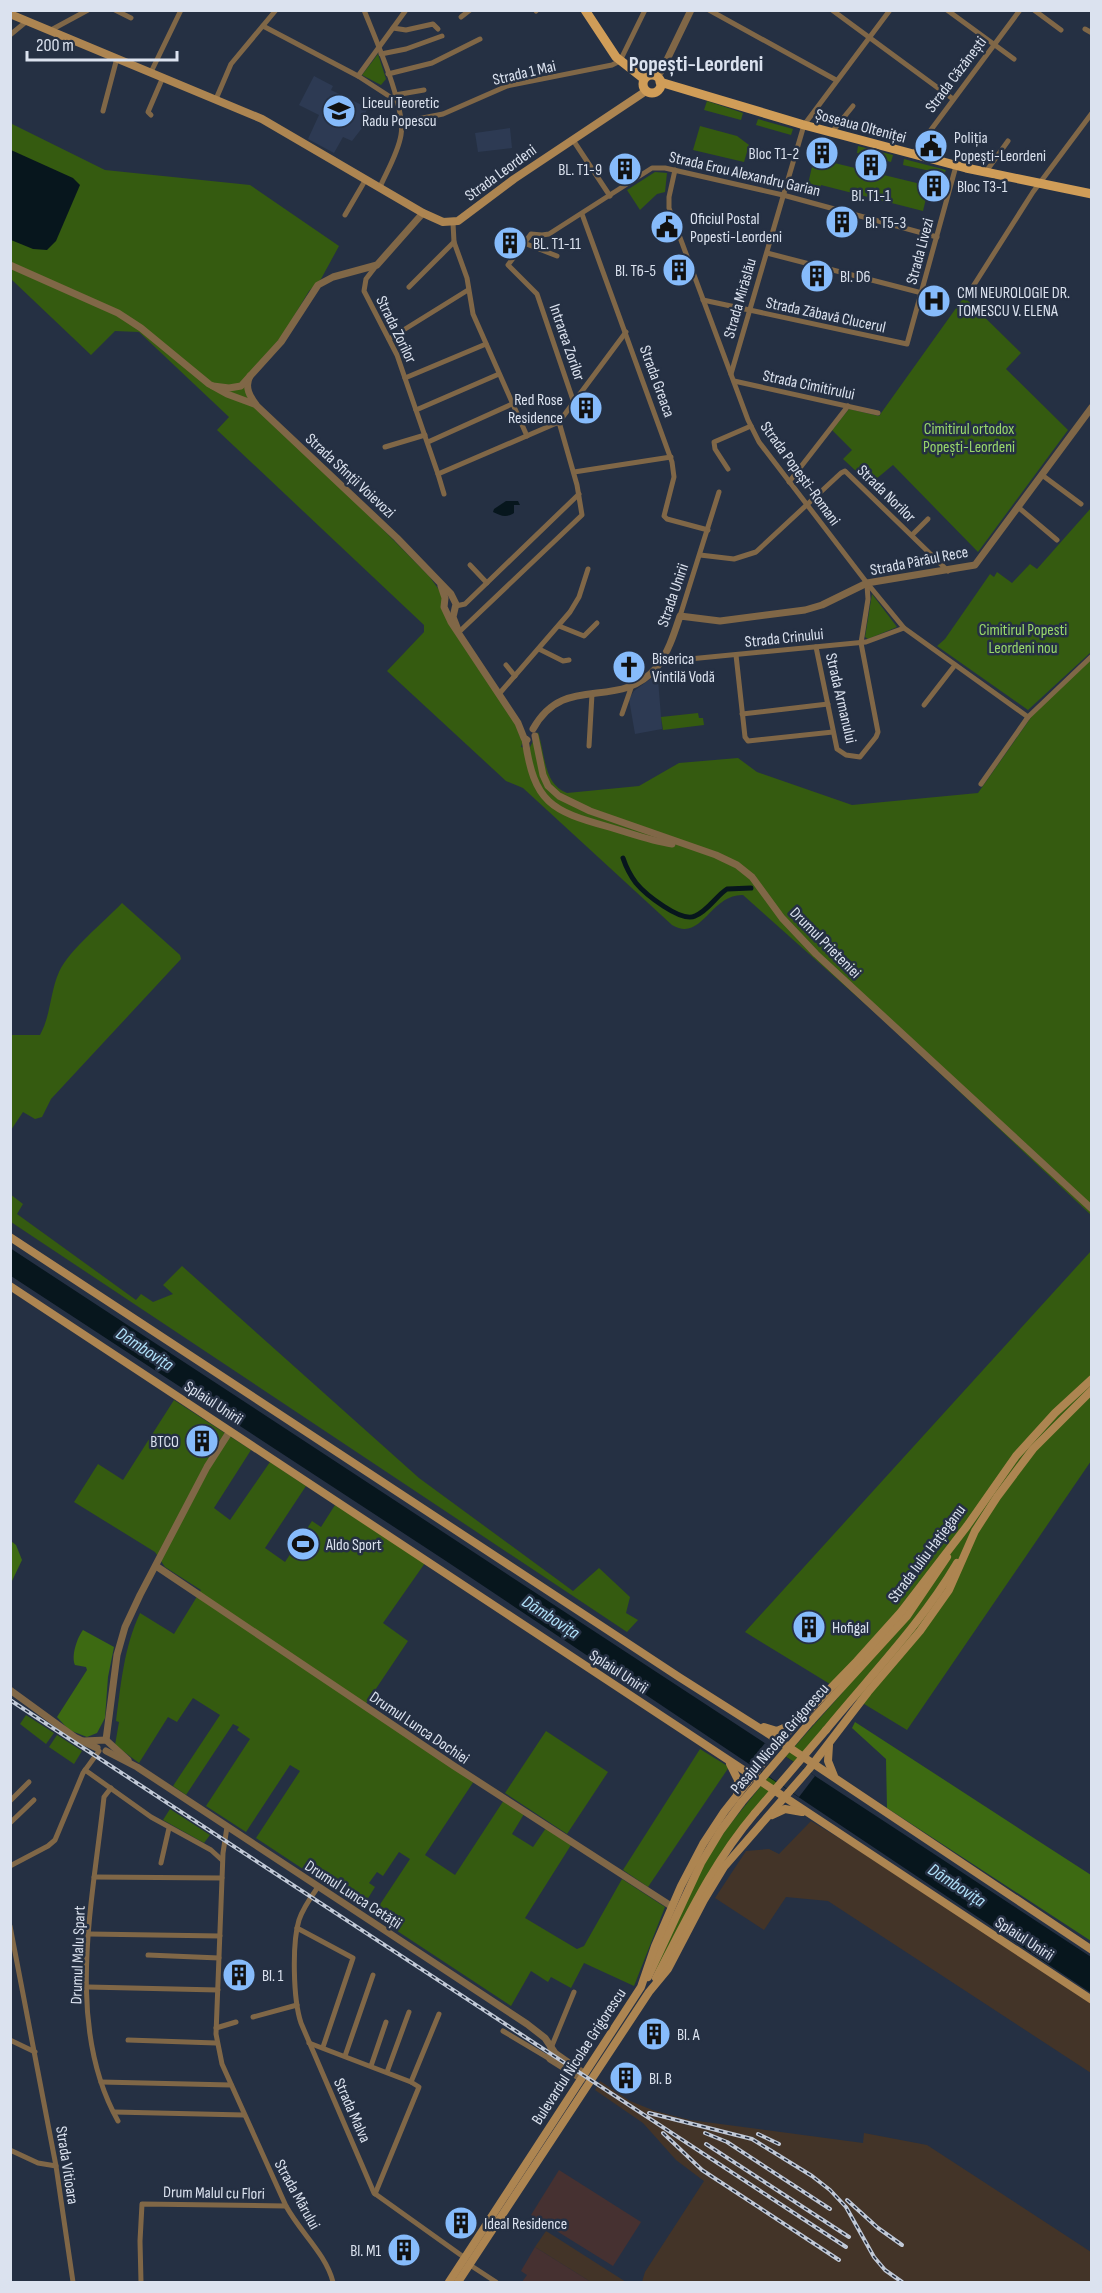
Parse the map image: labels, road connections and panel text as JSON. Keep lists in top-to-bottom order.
{
  "streets": {
    "main road": [
      "Șoseaua Olteniței",
      "Strada Leordeni",
      "Splaiul Unirii",
      "Strada Iuliu Hațieganu",
      "Pasajul Nicolae Grigorescu",
      "Bulevardul Nicolae Grigorescu"
    ],
    "street": [
      "Strada 1 Mai",
      "Strada Căzănești",
      "Strada Erou Alexandru Garian",
      "Strada Livezi",
      "Strada Mirăslău",
      "Strada Zăbavă Clucerul",
      "Strada Zorilor",
      "Intrarea Zorilor",
      "Strada Greaca",
      "Strada Cimitirului",
      "Strada Popești-Romani",
      "Strada Sfinții Voievozi",
      "Strada Norilor",
      "Strada Pârâul Rece",
      "Strada Unirii",
      "Strada Crinului",
      "Strada Armanului",
      "Drumul Prieteniei",
      "Drumul Lunca Dochiei",
      "Drumul Lunca Cetății",
      "Drumul Malu Spart",
      "Strada Malva",
      "Strada Vitioara",
      "Drum Malul cu Flori",
      "Strada Mărului"
    ]
  },
  "crossings": [
    ["Strada Căzănești", "Șoseaua Olteniței"],
    ["Șoseaua Olteniței", "Strada Leordeni"],
    ["Șoseaua Olteniței", "Strada Livezi"],
    ["Șoseaua Olteniței", "Strada Mirăslău"],
    ["Strada Erou Alexandru Garian", "Strada Livezi"],
    ["Strada Erou Alexandru Garian", "Strada Mirăslău"],
    ["Strada Erou Alexandru Garian", "Intrarea Zorilor"],
    ["Strada Erou Alexandru Garian", "Strada Greaca"],
    ["Strada Erou Alexandru Garian", "Strada Popești-Romani"],
    ["Strada Livezi", "Strada Zăbavă Clucerul"],
    ["Strada Mirăslău", "Strada Zăbavă Clucerul"],
    ["Strada Mirăslău", "Strada Popești-Romani"],
    ["Strada Zăbavă Clucerul", "Strada Popești-Romani"],
    ["Strada Greaca", "Strada Unirii"],
    ["Strada Cimitirului", "Strada Popești-Romani"],
    ["Strada Popești-Romani", "Strada Norilor"],
    ["Strada Popești-Romani", "Strada Pârâul Rece"],
    ["Strada Popești-Romani", "Strada Crinului"],
    ["Strada Norilor", "Strada Pârâul Rece"],
    ["Strada Pârâul Rece", "Strada Unirii"],
    ["Strada Unirii", "Strada Crinului"],
    ["Strada Unirii", "Drumul Prieteniei"],
    ["Strada Crinului", "Strada Armanului"],
    ["Splaiul Unirii", "Strada Iuliu Hațieganu"],
    ["Splaiul Unirii", "Bulevardul Nicolae Grigorescu"],
    ["Strada Iuliu Hațieganu", "Pasajul Nicolae Grigorescu"],
    ["Strada Iuliu Hațieganu", "Bulevardul Nicolae Grigorescu"],
    ["Drumul Lunca Dochiei", "Bulevardul Nicolae Grigorescu"],
    ["Pasajul Nicolae Grigorescu", "Bulevardul Nicolae Grigorescu"],
    ["Drumul Lunca Cetății", "Bulevardul Nicolae Grigorescu"],
    ["Drumul Lunca Cetății", "Strada Malva"],
    ["Drumul Lunca Cetății", "Strada Mărului"],
    ["Drum Malul cu Flori", "Strada Mărului"]
  ],
  "districts": ["Popești-Leordeni"],
  "water": ["Dâmbovița"],
  "parks": ["Cimitirul ortodox Popești-Leordeni", "Cimitirul Popesti Leordeni nou"],
  "places": {
    "school or university": ["Liceul Teoretic Radu Popescu"],
    "public building": ["Poliția Popești-Leordeni", "Oficiul Postal Popesti-Leordeni"],
    "building": [
      "Bloc T1-2",
      "Bl. T1-1",
      "BL. T1-9",
      "Bloc T3-1",
      "Bl. T5-3",
      "BL. T1-11",
      "Bl. T6-5",
      "Bl. D6",
      "Red Rose Residence",
      "BTCO",
      "Hofigal",
      "Bl. 1",
      "Bl. A",
      "Bl. B",
      "Ideal Residence",
      "Bl. M1"
    ],
    "hospital": ["CMI NEUROLOGIE DR. TOMESCU V. ELENA"],
    "church": ["Biserica Vintilă Vodă"],
    "sports": ["Aldo Sport"]
  },
  "scale_bar": "200 m"
}
